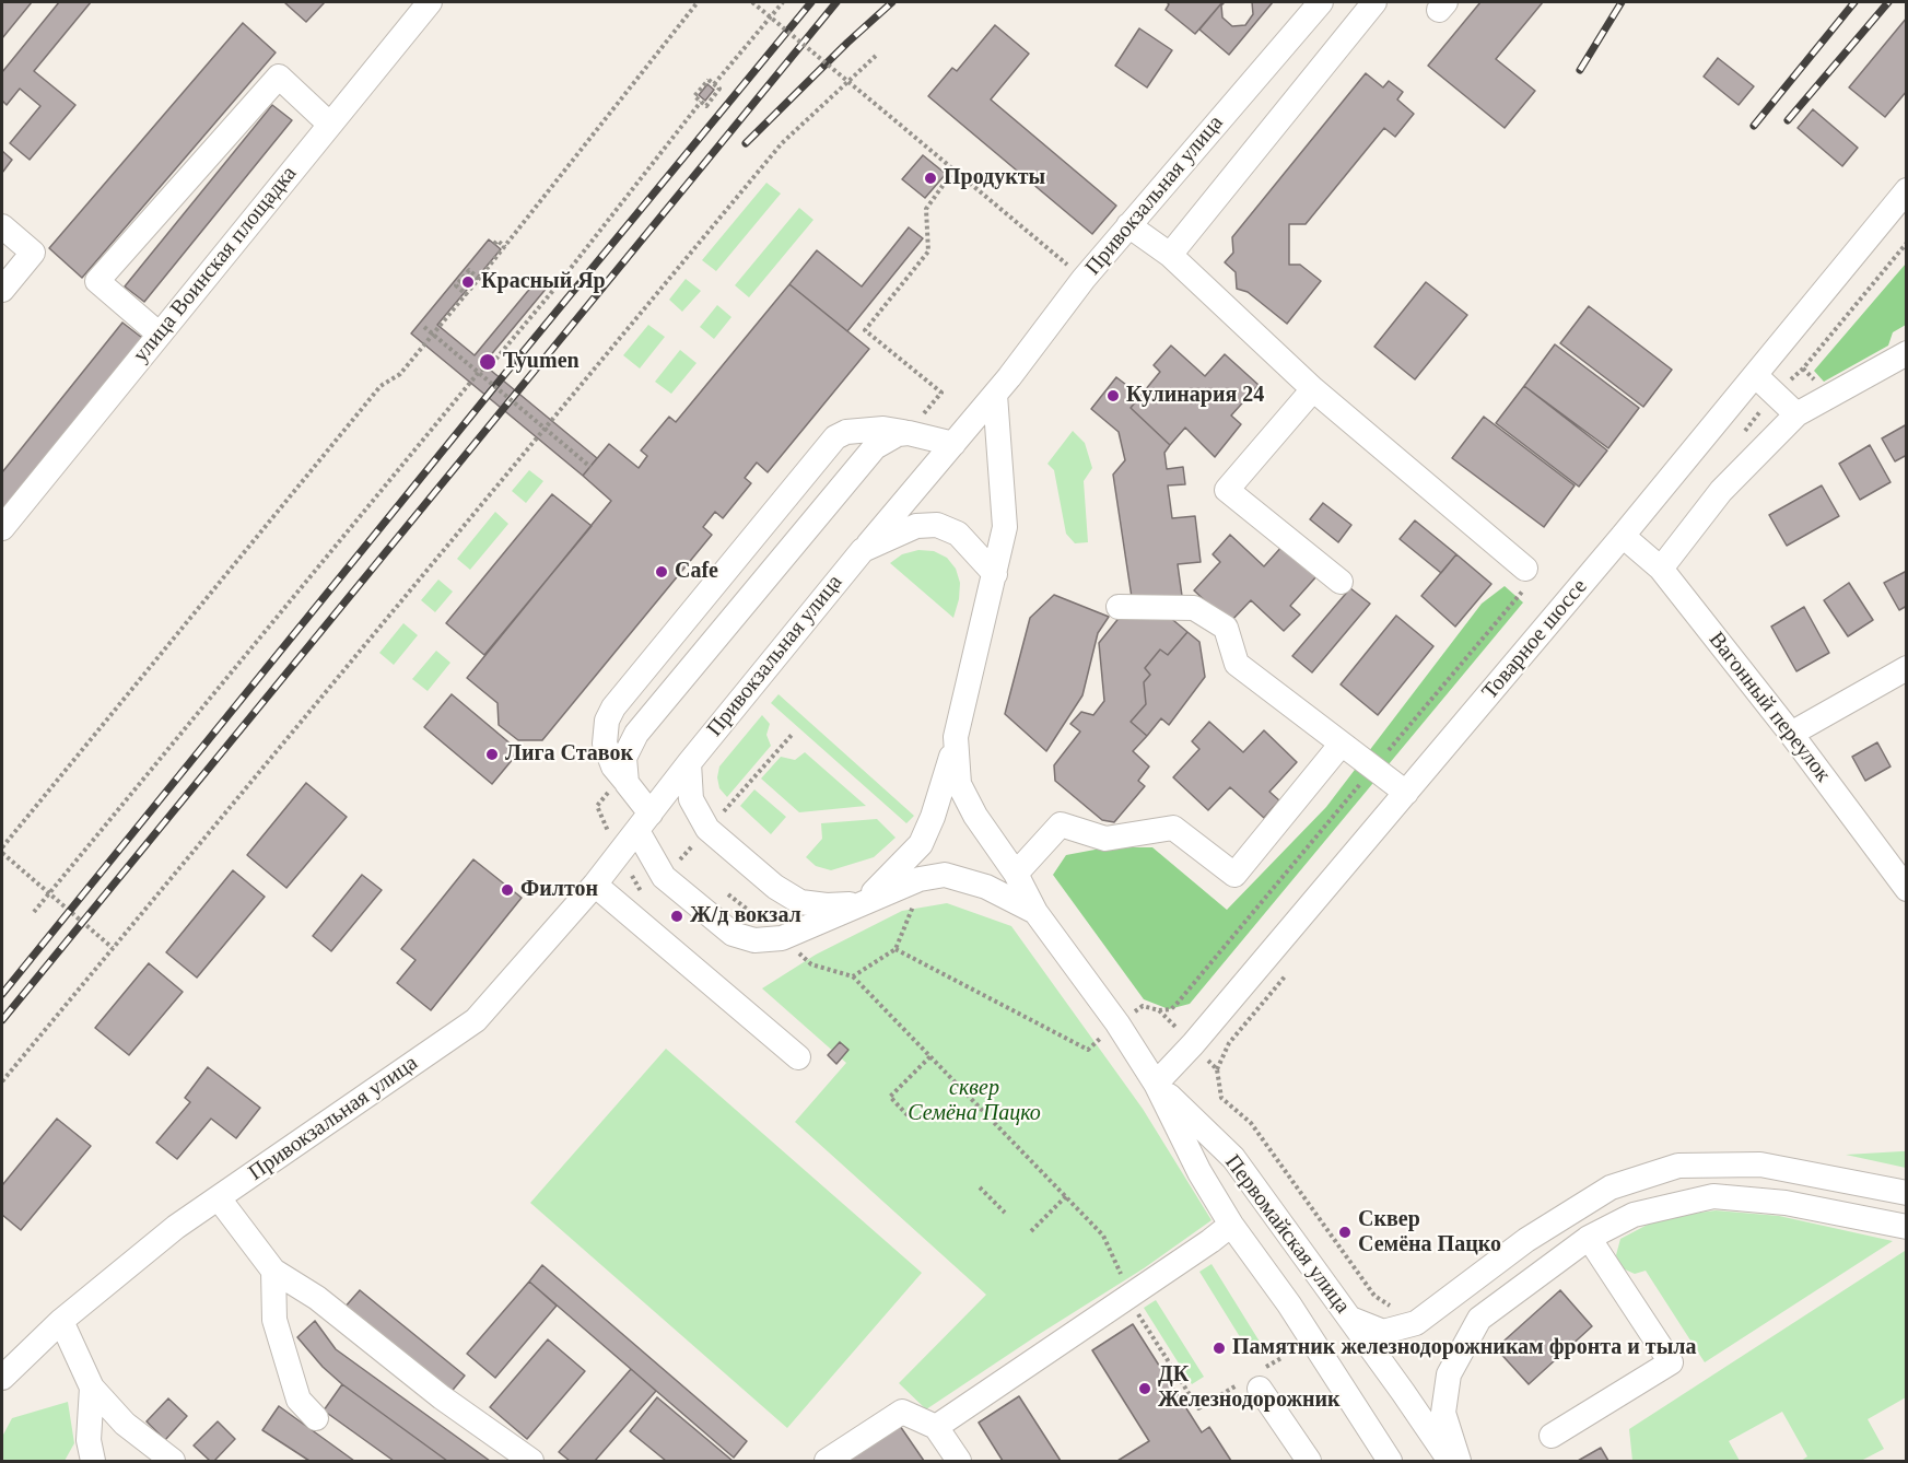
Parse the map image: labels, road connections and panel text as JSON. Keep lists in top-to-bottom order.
{
  "streets": {
    "street": [
      "Привокзальная улица",
      "улица Воинская площадка",
      "Товарное шоссе",
      "Вагонный переулок",
      "Первомайская улица"
    ]
  },
  "crossings": [
    ["Товарное шоссе", "Вагонный переулок"],
    ["Товарное шоссе", "Первомайская улица"]
  ],
  "parks": ["сквер Семёна Пацко"],
  "places": [
    "Продукты",
    "Красный Яр",
    "Tyumen",
    "Кулинария 24",
    "Cafe",
    "Лига Ставок",
    "Филтон",
    "Ж/д вокзал",
    "Сквер Семёна Пацко",
    "Памятник железнодорожникам фронта и тыла",
    "ДК Железнодорожник"
  ]
}
